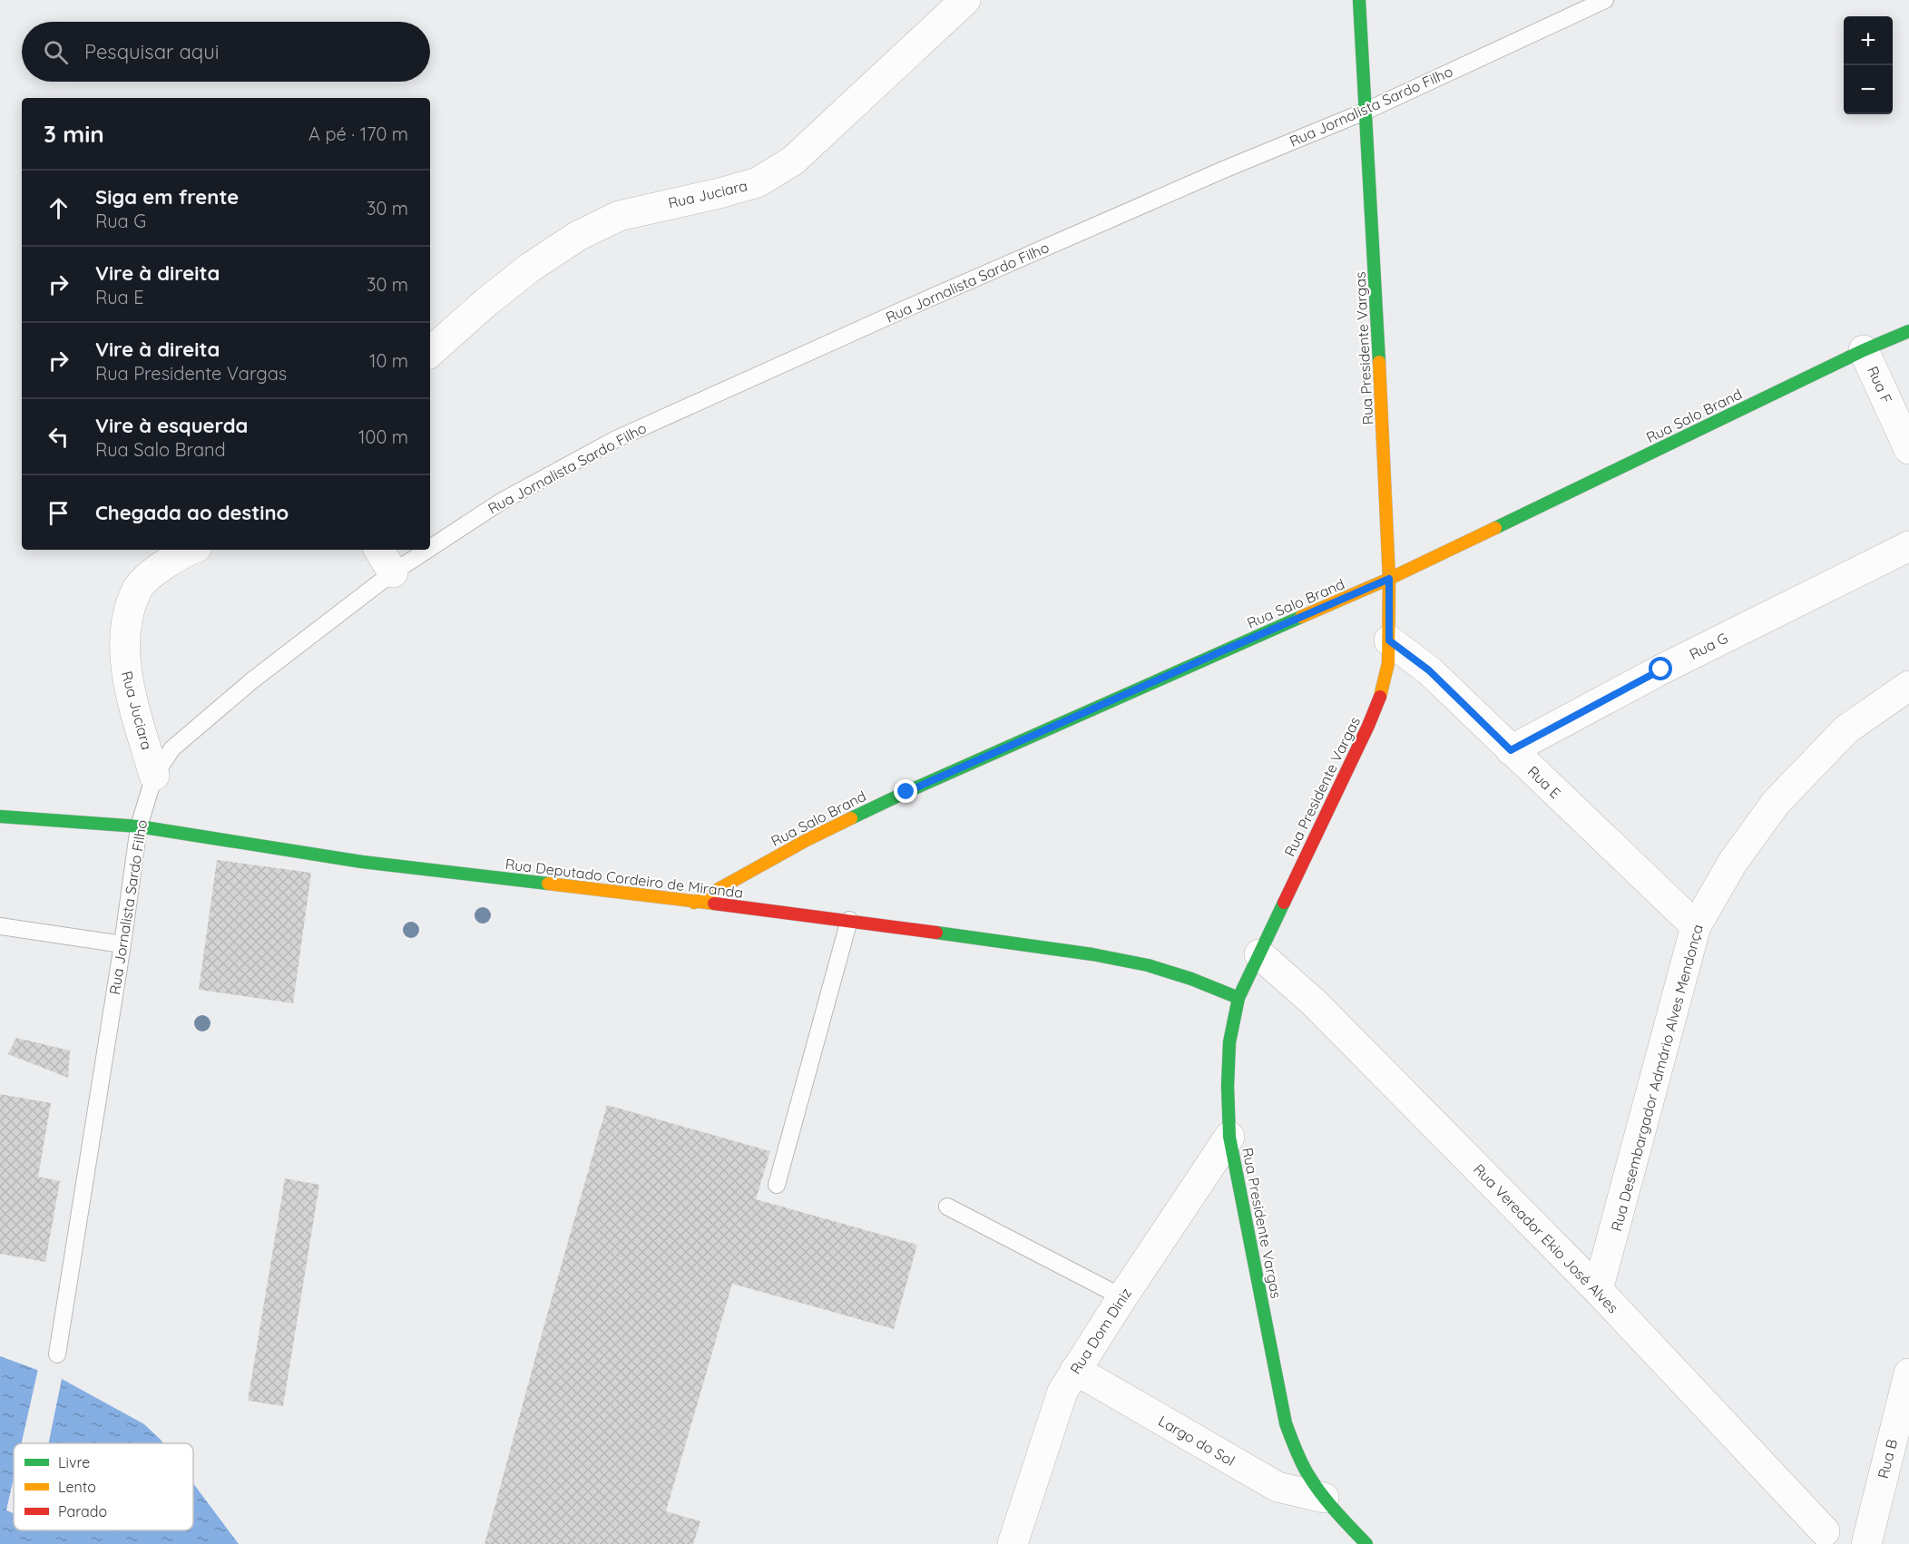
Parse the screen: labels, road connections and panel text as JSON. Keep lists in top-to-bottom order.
{
  "streets": {
    "street": [
      "Rua Juciara",
      "Rua Presidente Vargas",
      "Rua F",
      "Rua Salo Brand",
      "Rua G",
      "Rua E",
      "Rua Deputado Cordeiro de Miranda",
      "Rua Desembargador Admário Alves Mendonça",
      "Rua Vereador Ekio José Alves",
      "Rua Dom Diniz",
      "Largo do Sol",
      "Rua B"
    ],
    "lane": ["Rua Jornalista Sardo Filho"]
  },
  "crossings": [
    ["Rua Jornalista Sardo Filho", "Rua Juciara"],
    ["Rua Jornalista Sardo Filho", "Rua Presidente Vargas"],
    ["Rua Jornalista Sardo Filho", "Rua Deputado Cordeiro de Miranda"],
    ["Rua Presidente Vargas", "Rua Salo Brand"],
    ["Rua Presidente Vargas", "Rua E"],
    ["Rua Presidente Vargas", "Rua Deputado Cordeiro de Miranda"],
    ["Rua Presidente Vargas", "Rua Vereador Ekio José Alves"],
    ["Rua Presidente Vargas", "Rua Dom Diniz"],
    ["Rua Presidente Vargas", "Largo do Sol"],
    ["Rua F", "Rua Salo Brand"],
    ["Rua Salo Brand", "Rua Deputado Cordeiro de Miranda"],
    ["Rua G", "Rua E"],
    ["Rua E", "Rua Desembargador Admário Alves Mendonça"],
    ["Rua Desembargador Admário Alves Mendonça", "Rua Vereador Ekio José Alves"],
    ["Rua Dom Diniz", "Largo do Sol"]
  ],
  "legend": ["Livre", "Lento", "Parado"],
  "page": {
    "map_buttons": ["+", "−"],
    "search": "Pesquisar aqui",
    "heading": ["3 min", "A pé · 170 m"],
    "list": [
      ["Siga em frente", "Rua G", "30 m"],
      ["Vire à direita", "Rua E", "30 m"],
      ["Vire à direita", "Rua Presidente Vargas", "10 m"],
      ["Vire à esquerda", "Rua Salo Brand", "100 m"],
      "Chegada ao destino"
    ]
  }
}
